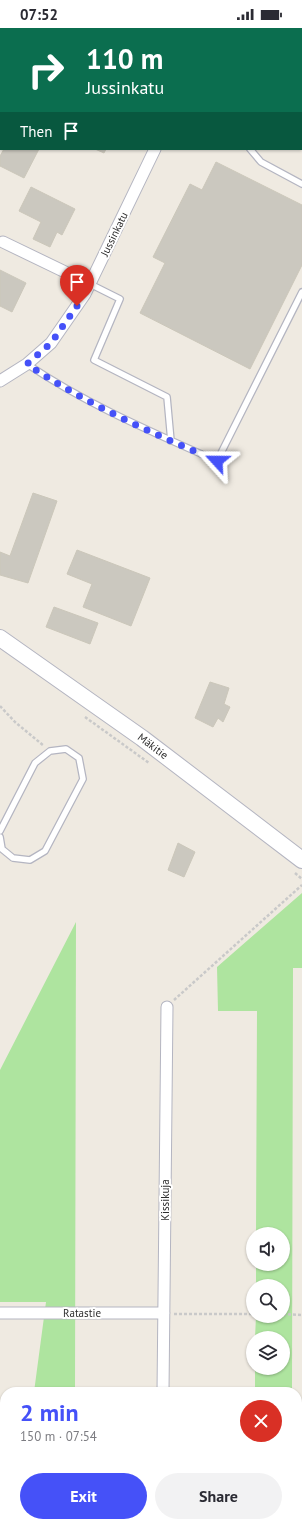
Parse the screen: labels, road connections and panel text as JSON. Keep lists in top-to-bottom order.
{
  "streets": {
    "street": [
      "Jussinkatu",
      "Mäkitie",
      "Kissikuja",
      "Ratastie"
    ]
  },
  "crossings": [
    ["Kissikuja", "Ratastie"]
  ],
  "page": {
    "status": "07:52",
    "turn": ["110 m", "Jussinkatu"],
    "then": "Then",
    "heading": ["2 min", "150 m · 07:54"],
    "buttons": ["Exit", "Share"]
  }
}
